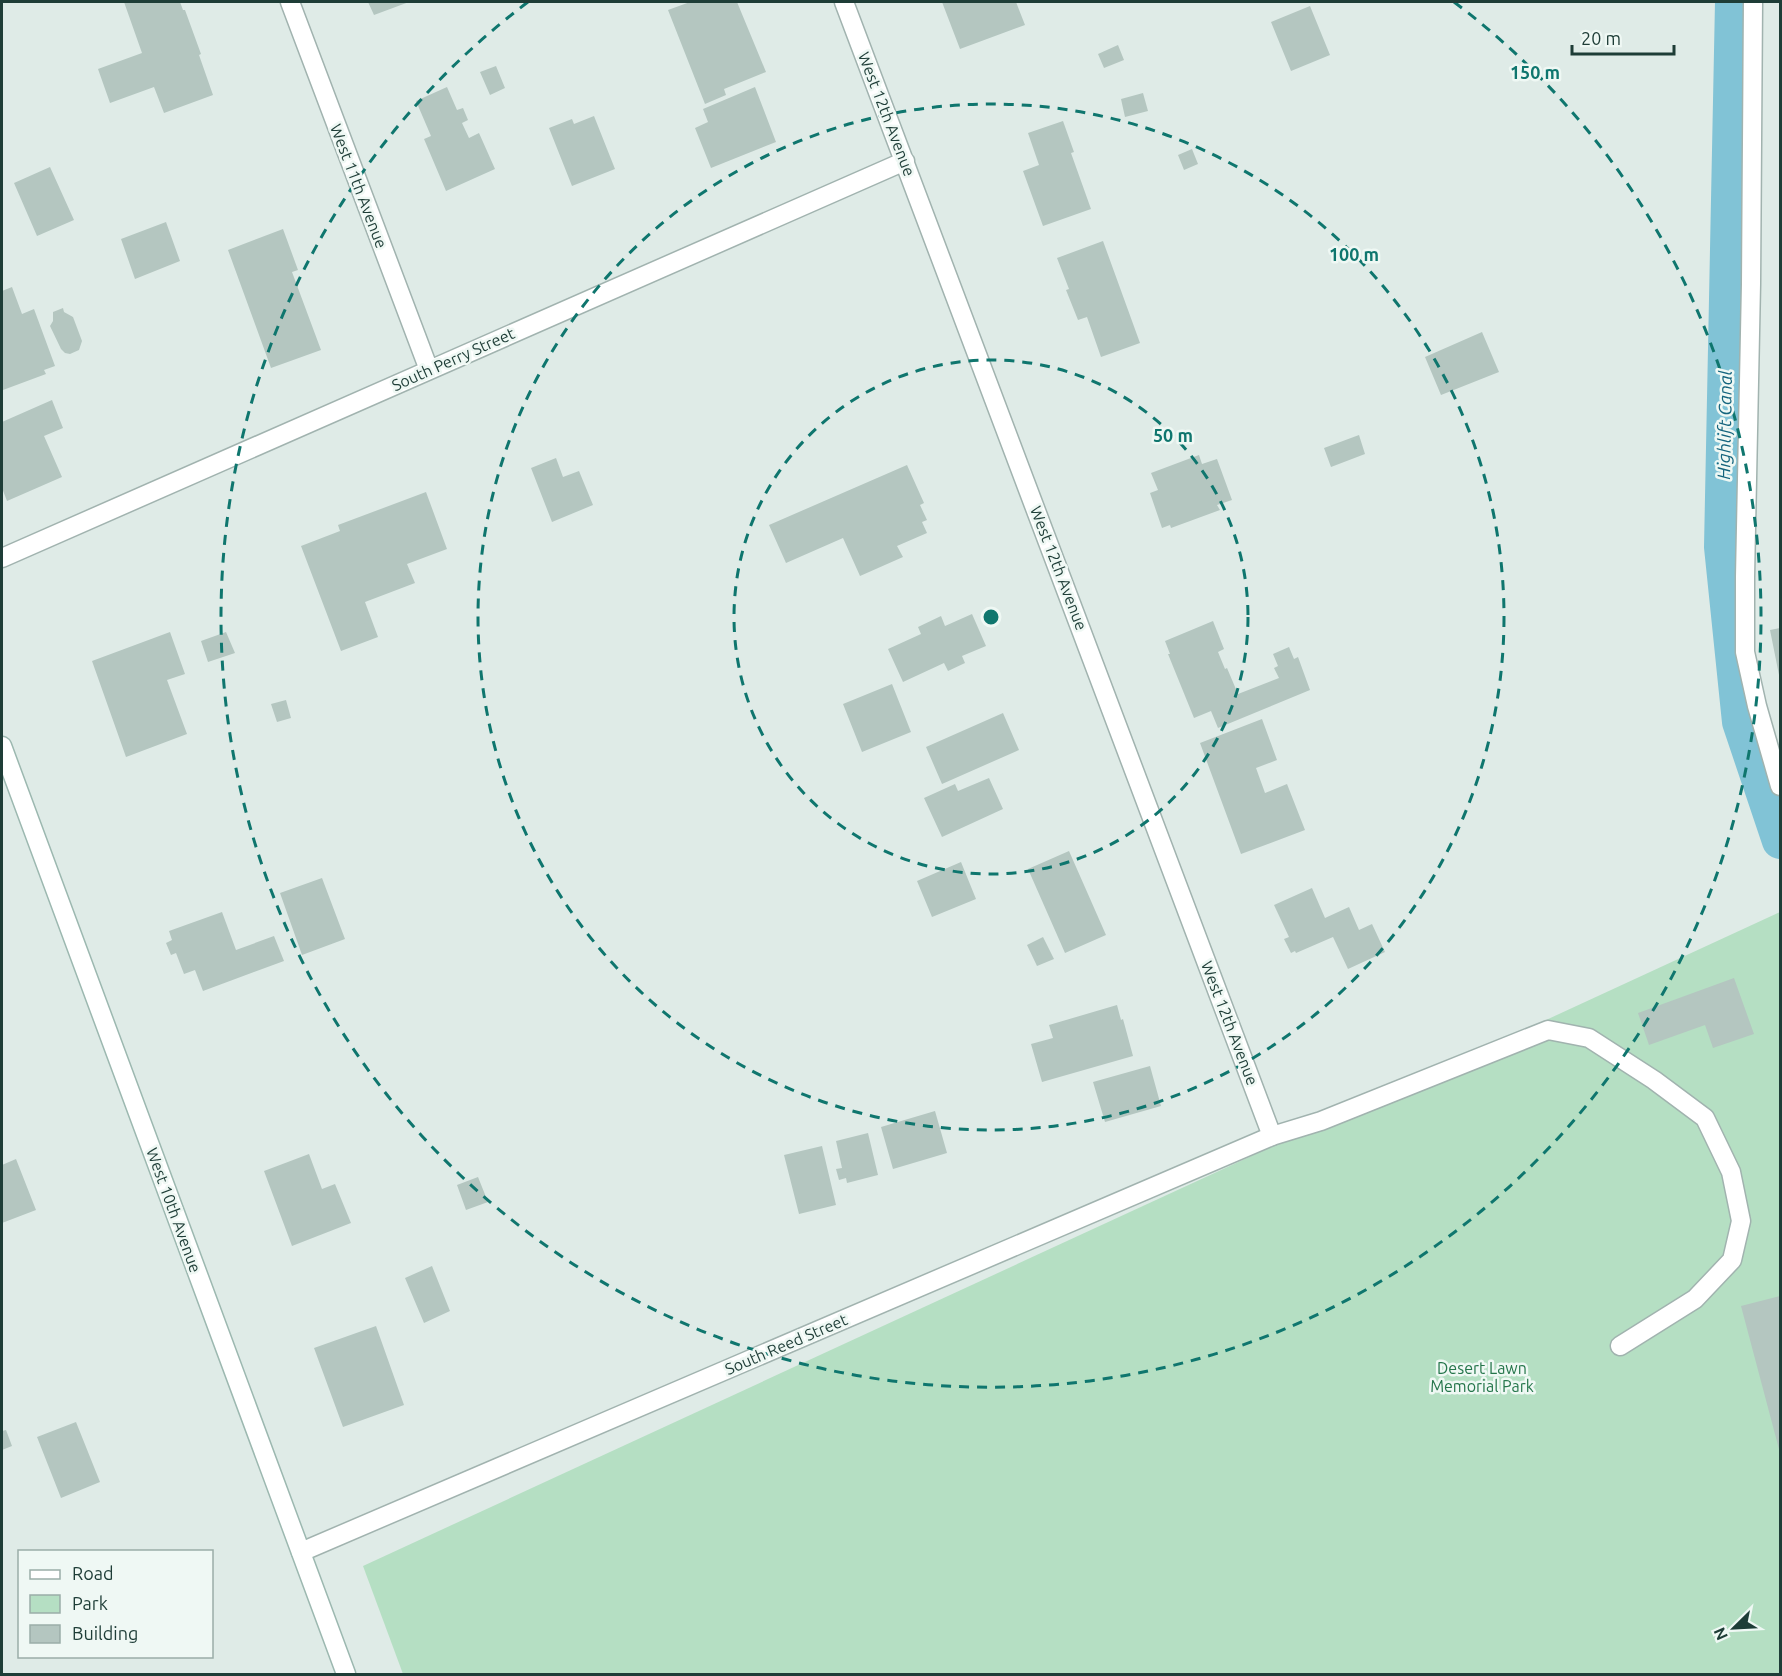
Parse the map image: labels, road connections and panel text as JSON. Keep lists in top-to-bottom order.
{
  "streets": {
    "street": [
      "West 12th Avenue",
      "West 11th Avenue",
      "South Perry Street",
      "West 10th Avenue",
      "South Reed Street"
    ]
  },
  "crossings": [
    ["West 12th Avenue", "South Perry Street"],
    ["West 12th Avenue", "South Reed Street"],
    ["West 11th Avenue", "South Perry Street"],
    ["West 10th Avenue", "South Reed Street"]
  ],
  "water": ["Highlift Canal"],
  "parks": ["Desert Lawn Memorial Park"],
  "legend": ["Road", "Park", "Building"],
  "scale_bar": "20 m",
  "north": "bottom left",
  "rings": ["150 m", "100 m", "50 m"]
}
